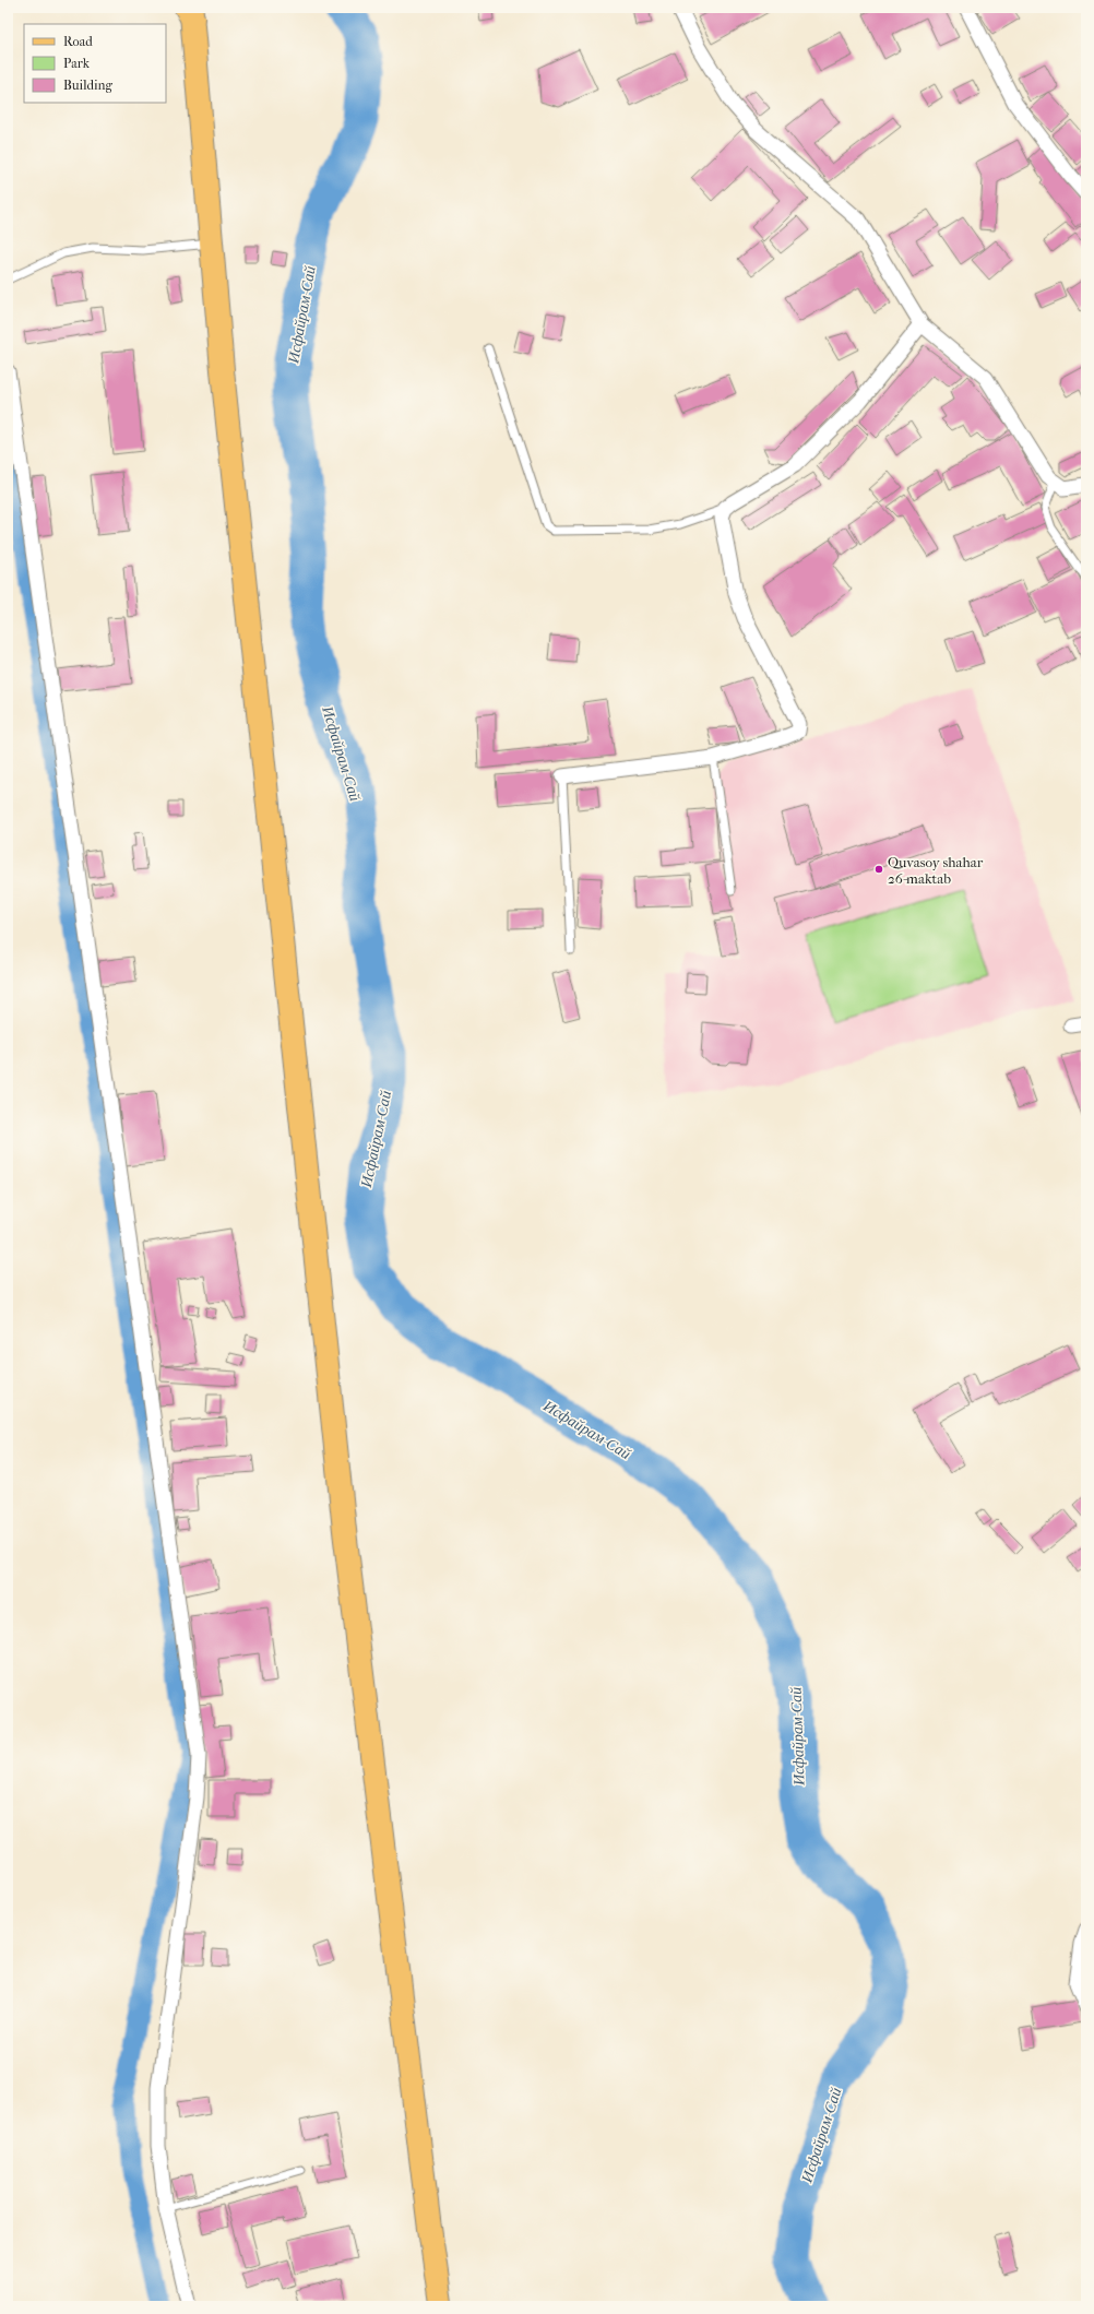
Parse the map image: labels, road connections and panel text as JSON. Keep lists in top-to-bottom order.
{
  "water": ["Исфайрам-Сай"],
  "places": ["Quvasoy shahar 26-maktab"],
  "legend": ["Road", "Park", "Building"]
}
